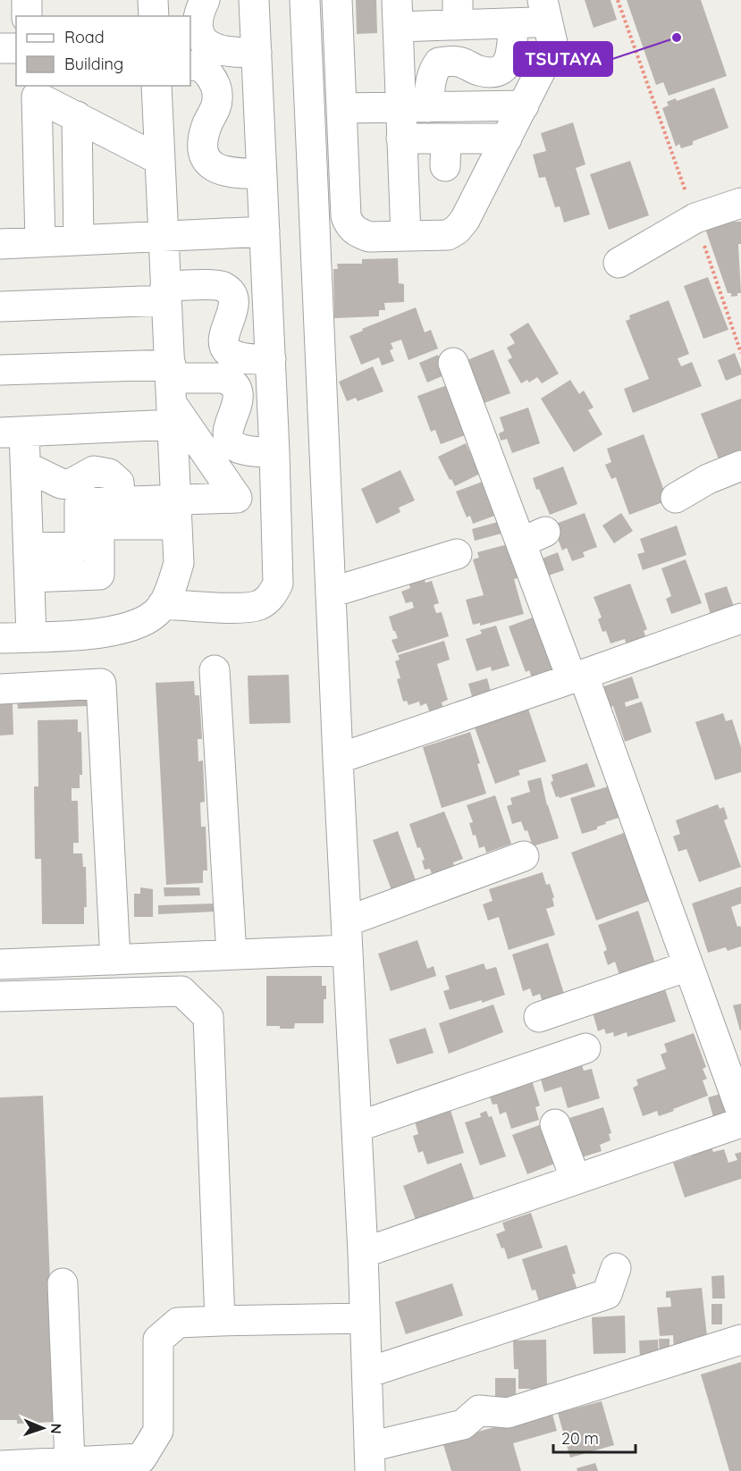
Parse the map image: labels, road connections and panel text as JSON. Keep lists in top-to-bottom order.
{
  "places": ["TSUTAYA"],
  "legend": ["Road", "Building"],
  "scale_bar": "20 m",
  "north": "right"
}
